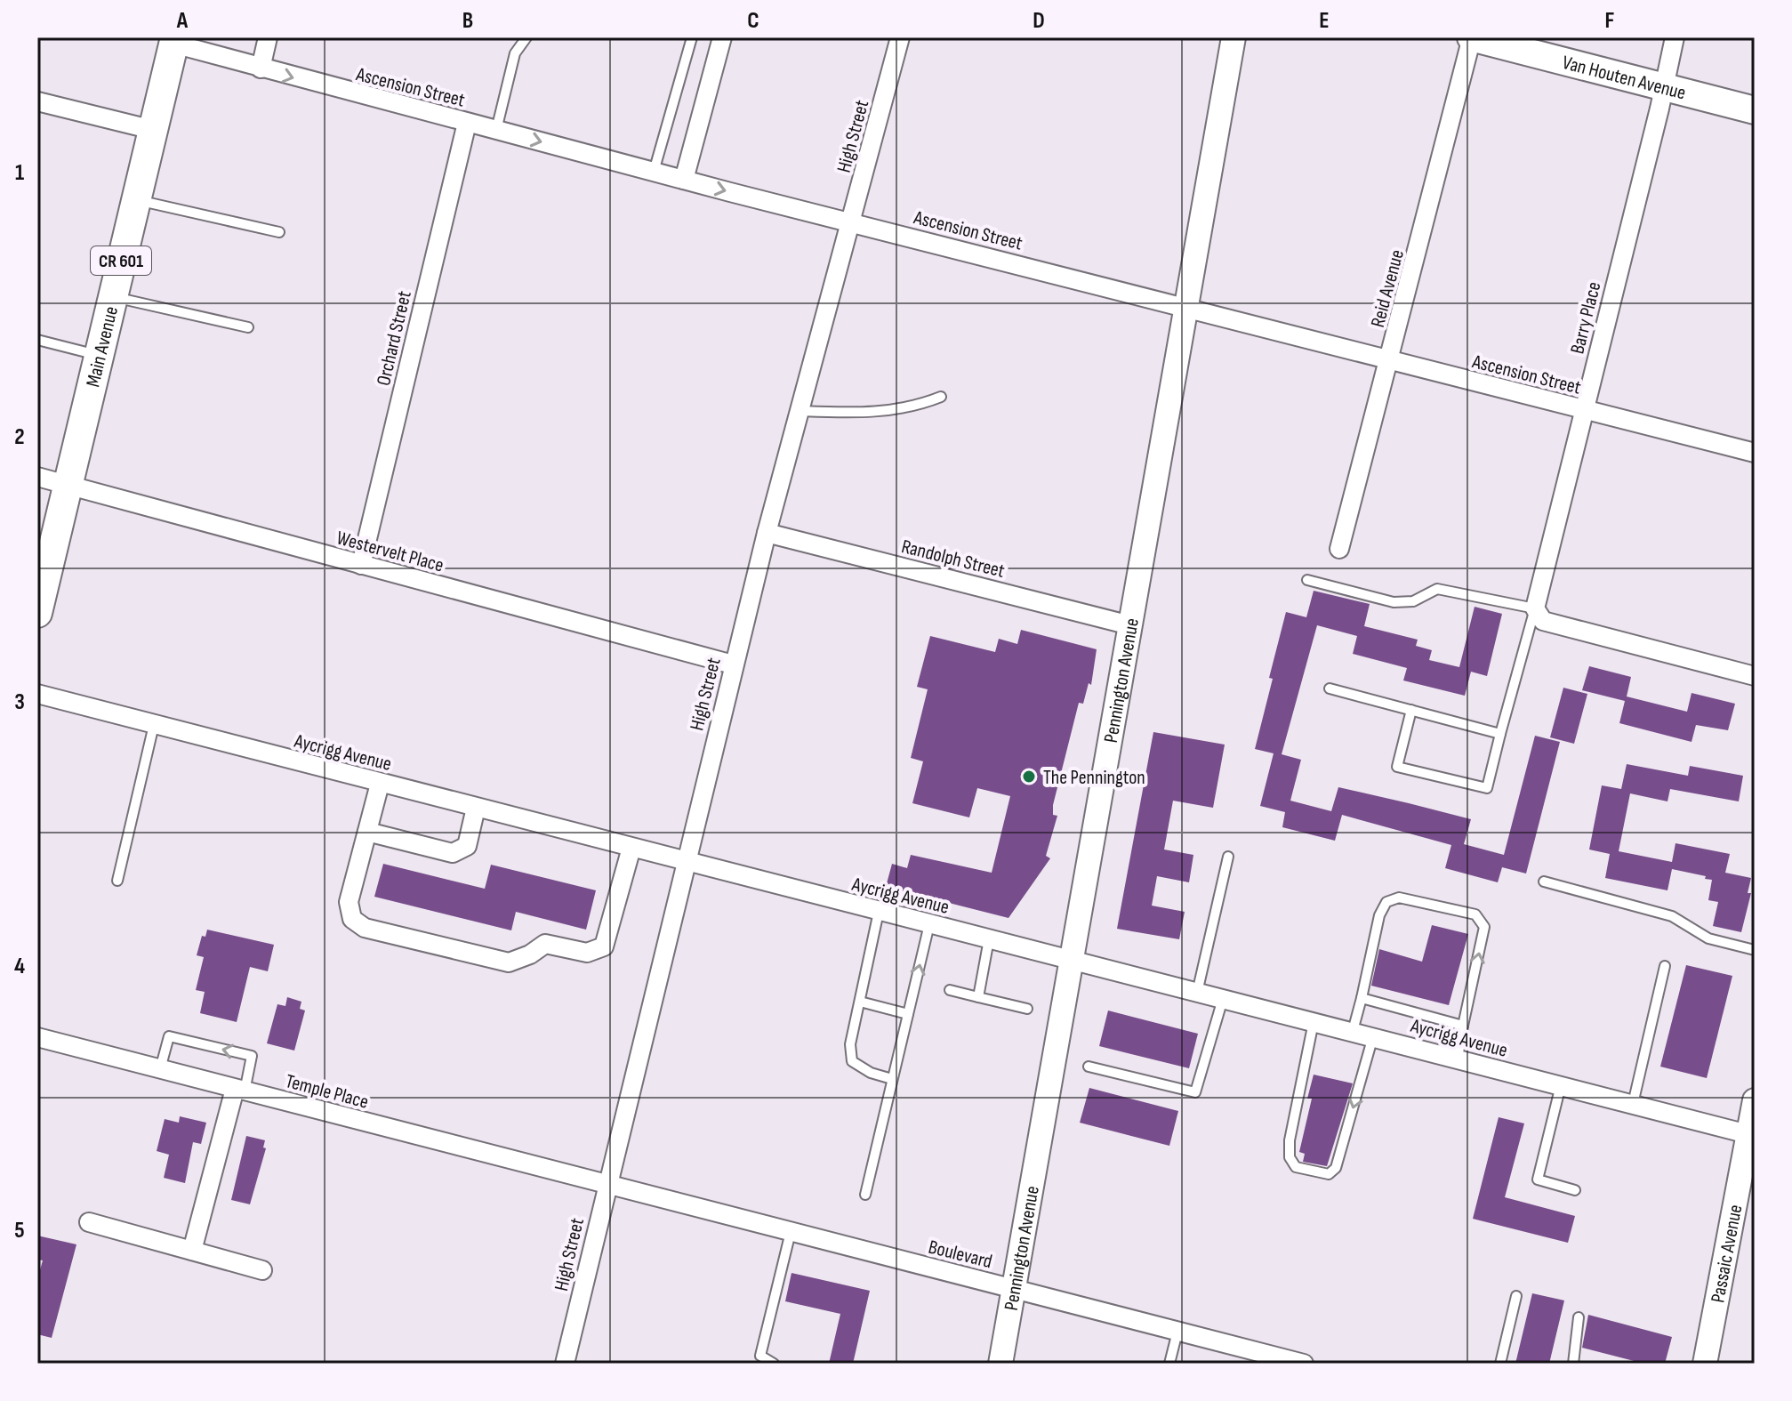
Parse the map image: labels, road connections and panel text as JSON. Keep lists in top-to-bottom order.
{
  "streets": {
    "main road": ["Van Houten Avenue", "CR 601", "Main Avenue"],
    "street": [
      "Ascension Street",
      "High Street",
      "Reid Avenue",
      "Barry Place",
      "Orchard Street",
      "Westervelt Place",
      "Randolph Street",
      "Pennington Avenue",
      "Aycrigg Avenue",
      "Temple Place",
      "Boulevard",
      "Passaic Avenue"
    ]
  },
  "crossings": [
    ["Van Houten Avenue", "Reid Avenue"],
    ["Van Houten Avenue", "Barry Place"],
    ["Ascension Street", "High Street"],
    ["Ascension Street", "Reid Avenue"],
    ["Ascension Street", "Barry Place"],
    ["Ascension Street", "Orchard Street"],
    ["Ascension Street", "Main Avenue"],
    ["Ascension Street", "Pennington Avenue"],
    ["High Street", "Westervelt Place"],
    ["High Street", "Randolph Street"],
    ["High Street", "Aycrigg Avenue"],
    ["High Street", "Temple Place"],
    ["High Street", "Boulevard"],
    ["Orchard Street", "Westervelt Place"],
    ["Main Avenue", "Westervelt Place"],
    ["Randolph Street", "Pennington Avenue"],
    ["Pennington Avenue", "Aycrigg Avenue"],
    ["Pennington Avenue", "Boulevard"],
    ["Aycrigg Avenue", "Passaic Avenue"],
    ["Temple Place", "Boulevard"]
  ],
  "places": ["The Pennington"],
  "grid": {
    "columns": [
      "A",
      "B",
      "C",
      "D",
      "E",
      "F"
    ],
    "rows": [
      "1",
      "2",
      "3",
      "4",
      "5"
    ]
  }
}
